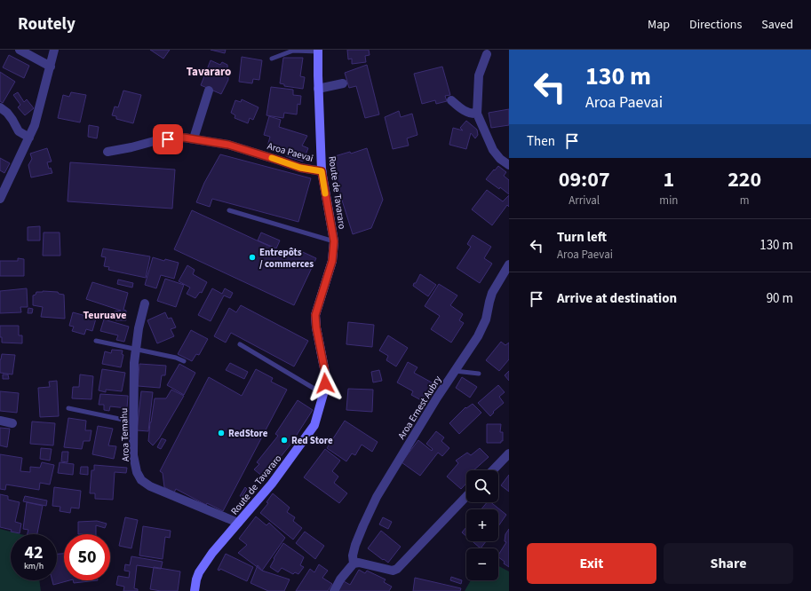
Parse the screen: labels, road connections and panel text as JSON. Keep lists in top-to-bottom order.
{
  "streets": {
    "main road": ["Route de Tavararo"],
    "street": ["Aroa Paevai", "Aroa Ernest Aubry", "Aroa Temahu"]
  },
  "crossings": [
    ["Aroa Paevai", "Route de Tavararo"],
    ["Route de Tavararo", "Aroa Temahu"]
  ],
  "districts": ["Tavararo", "Teuruave"],
  "places": ["Entrepôts / commerces", "RedStore", "Red Store"],
  "page": {
    "header": "Routely",
    "nav": ["Map", "Directions", "Saved"],
    "turn": ["130 m", "Aroa Paevai"],
    "then": "Then",
    "eta": [
      "09:07",
      "Arrival",
      "1",
      "min",
      "220",
      "m"
    ],
    "list": [
      {
        "name": "Turn left",
        "note": "Aroa Paevai",
        "value": "130 m"
      },
      {
        "name": "Arrive at destination",
        "value": "90 m"
      }
    ],
    "map_buttons": ["+", "−"],
    "speed": "42 km/h",
    "limit": "50",
    "buttons": ["Exit", "Share"]
  }
}
